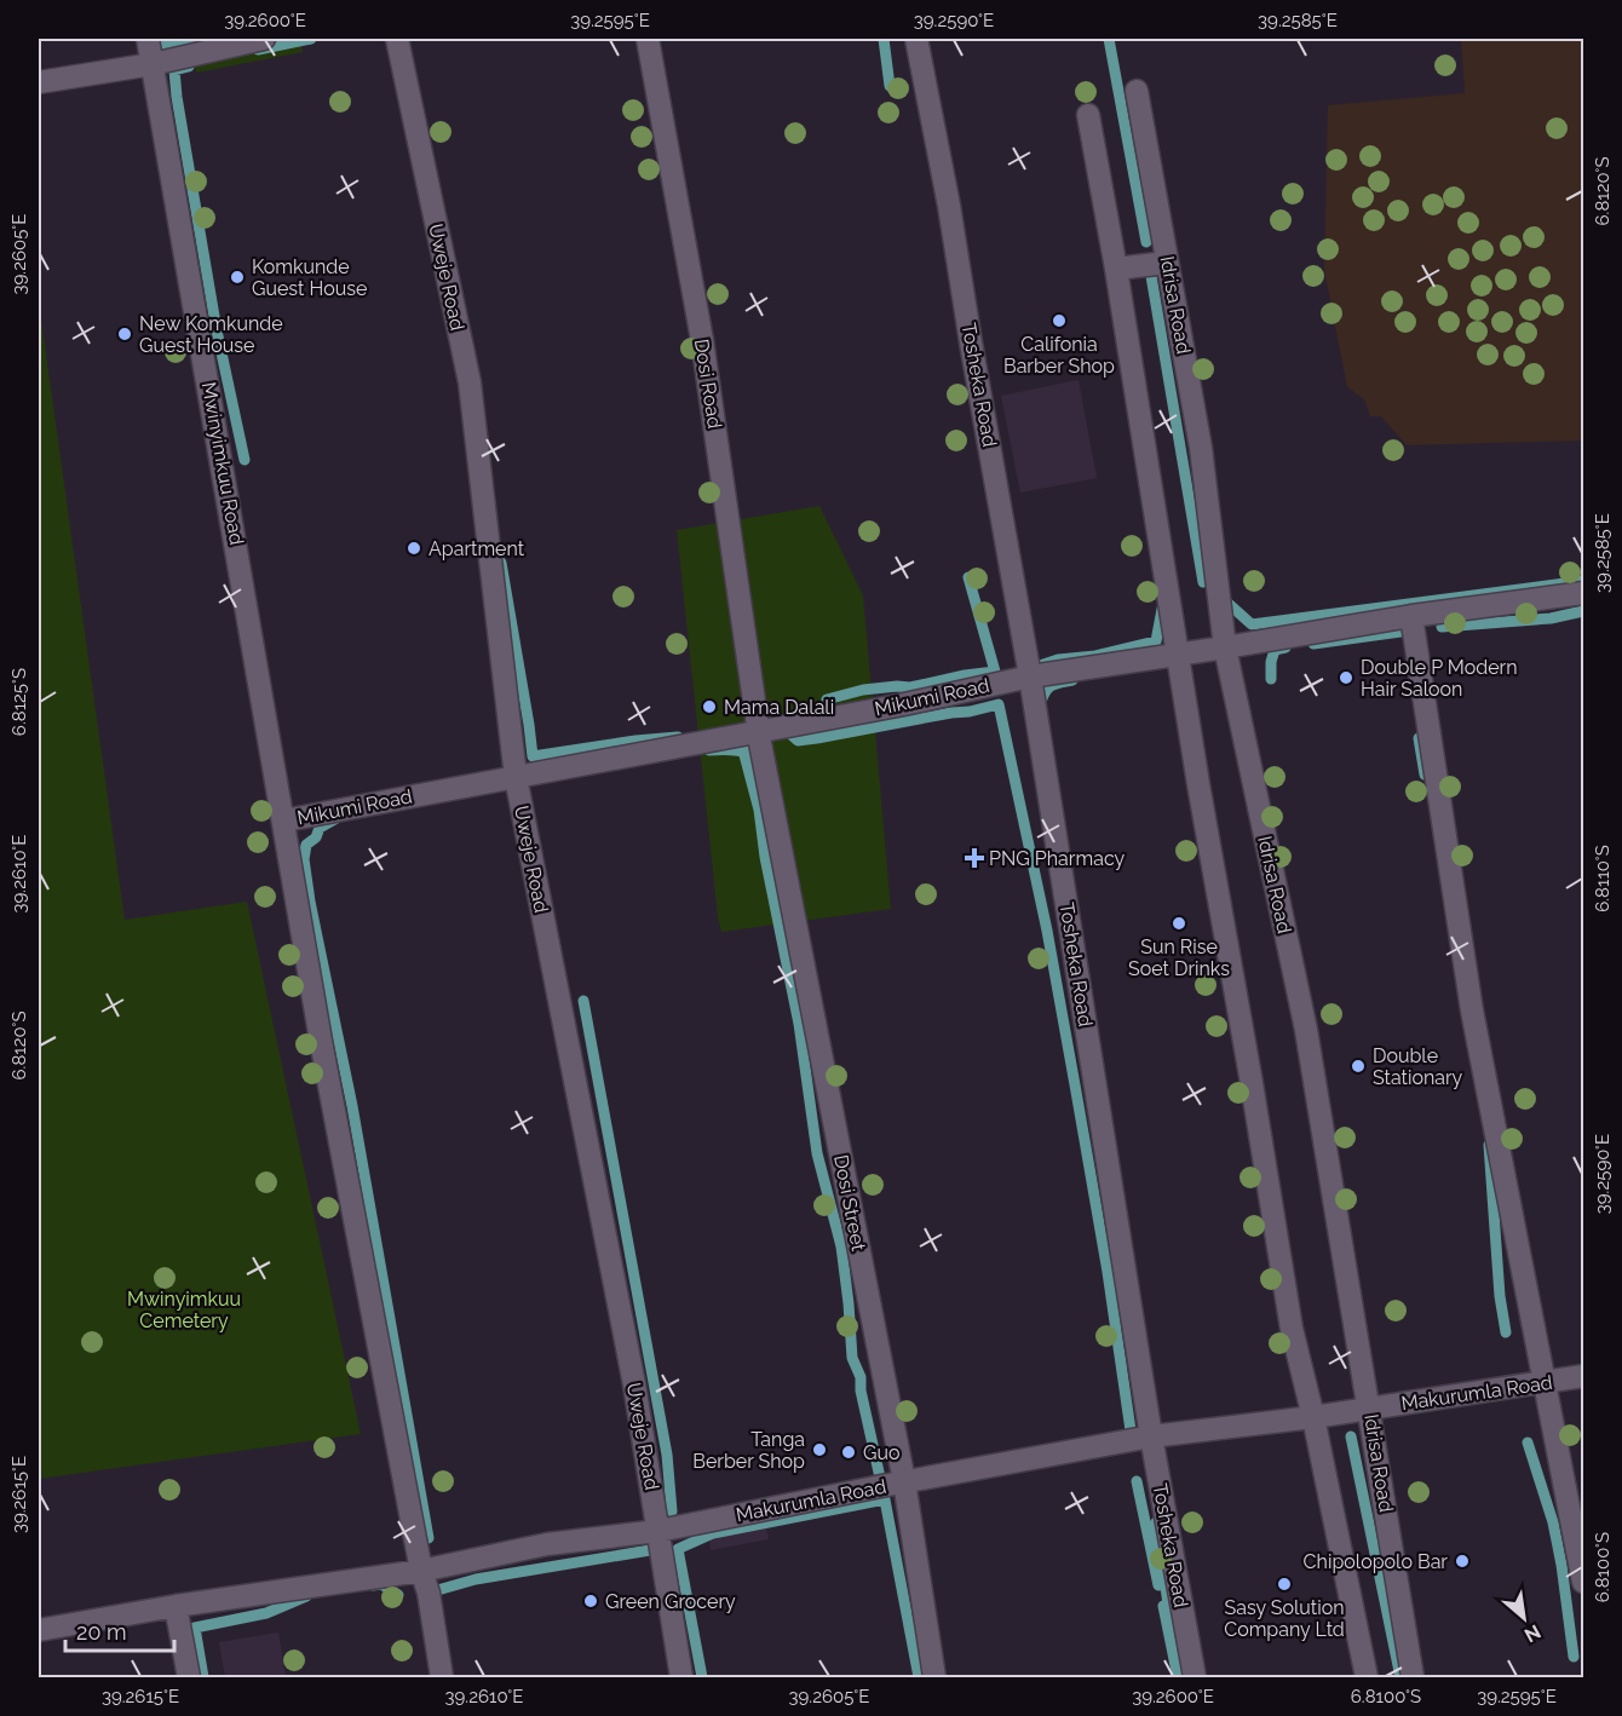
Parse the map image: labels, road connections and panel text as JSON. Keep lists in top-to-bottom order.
{
  "streets": {
    "street": [
      "Uweje Road",
      "Idrisa Road",
      "Dosi Road",
      "Tosheka Road",
      "Mwinyimkuu Road",
      "Mikumi Road",
      "Dosi Street",
      "Makurumla Road"
    ]
  },
  "crossings": [
    ["Uweje Road", "Mikumi Road"],
    ["Uweje Road", "Makurumla Road"],
    ["Idrisa Road", "Mikumi Road"],
    ["Idrisa Road", "Makurumla Road"],
    ["Dosi Road", "Mikumi Road"],
    ["Dosi Road", "Dosi Street"],
    ["Tosheka Road", "Mikumi Road"],
    ["Tosheka Road", "Makurumla Road"],
    ["Mwinyimkuu Road", "Mikumi Road"],
    ["Mwinyimkuu Road", "Makurumla Road"],
    ["Mikumi Road", "Dosi Street"],
    ["Dosi Street", "Makurumla Road"]
  ],
  "parks": ["Mwinyimkuu Cemetery"],
  "places": {
    "other": [
      "Komkunde Guest House",
      "Califonia Barber Shop",
      "New Komkunde Guest House",
      "Apartment",
      "Double P Modern Hair Saloon",
      "Mama Dalali",
      "Sun Rise Soet Drinks",
      "Double Stationary",
      "Tanga Berber Shop",
      "Guo",
      "Chipolopolo Bar",
      "Sasy Solution Company Ltd",
      "Green Grocery"
    ],
    "health": ["PNG Pharmacy"]
  },
  "scale_bar": "20 m",
  "north": "bottom right",
  "coordinates": [
    "39.2600°E",
    "39.2595°E",
    "39.2590°E",
    "39.2585°E",
    "6.8120°S",
    "39.2605°E",
    "6.8125°S",
    "39.2610°E",
    "6.8110°S",
    "39.2615°E",
    "6.8100°S"
  ]
}
